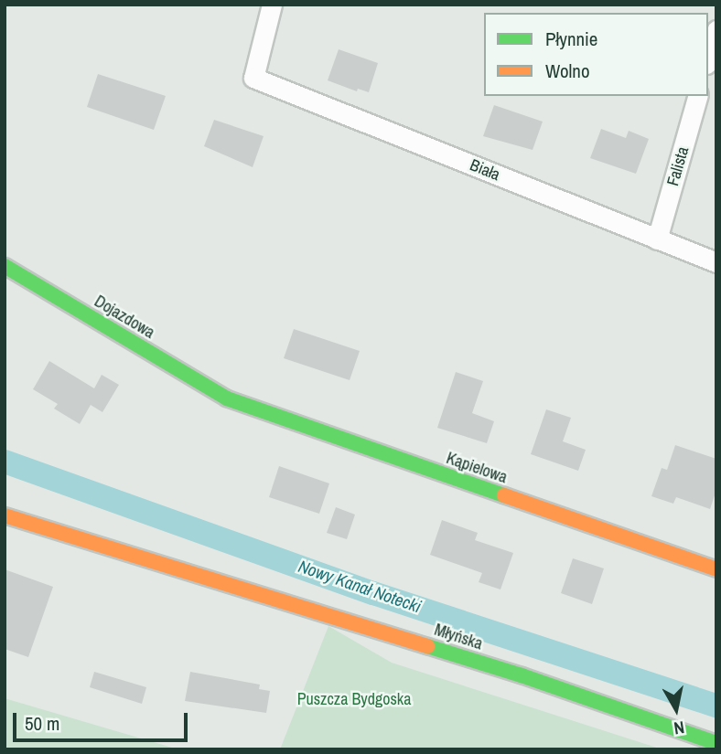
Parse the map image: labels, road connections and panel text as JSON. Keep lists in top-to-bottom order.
{
  "streets": {
    "street": [
      "Falista",
      "Biała",
      "Dojazdowa",
      "Kąpielowa",
      "Młyńska"
    ]
  },
  "crossings": [
    ["Falista", "Biała"],
    ["Dojazdowa", "Kąpielowa"]
  ],
  "water": ["Nowy Kanał Notecki"],
  "parks": ["Puszcza Bydgoska"],
  "legend": ["Płynnie", "Wolno"],
  "scale_bar": "50 m",
  "north": "bottom"
}
